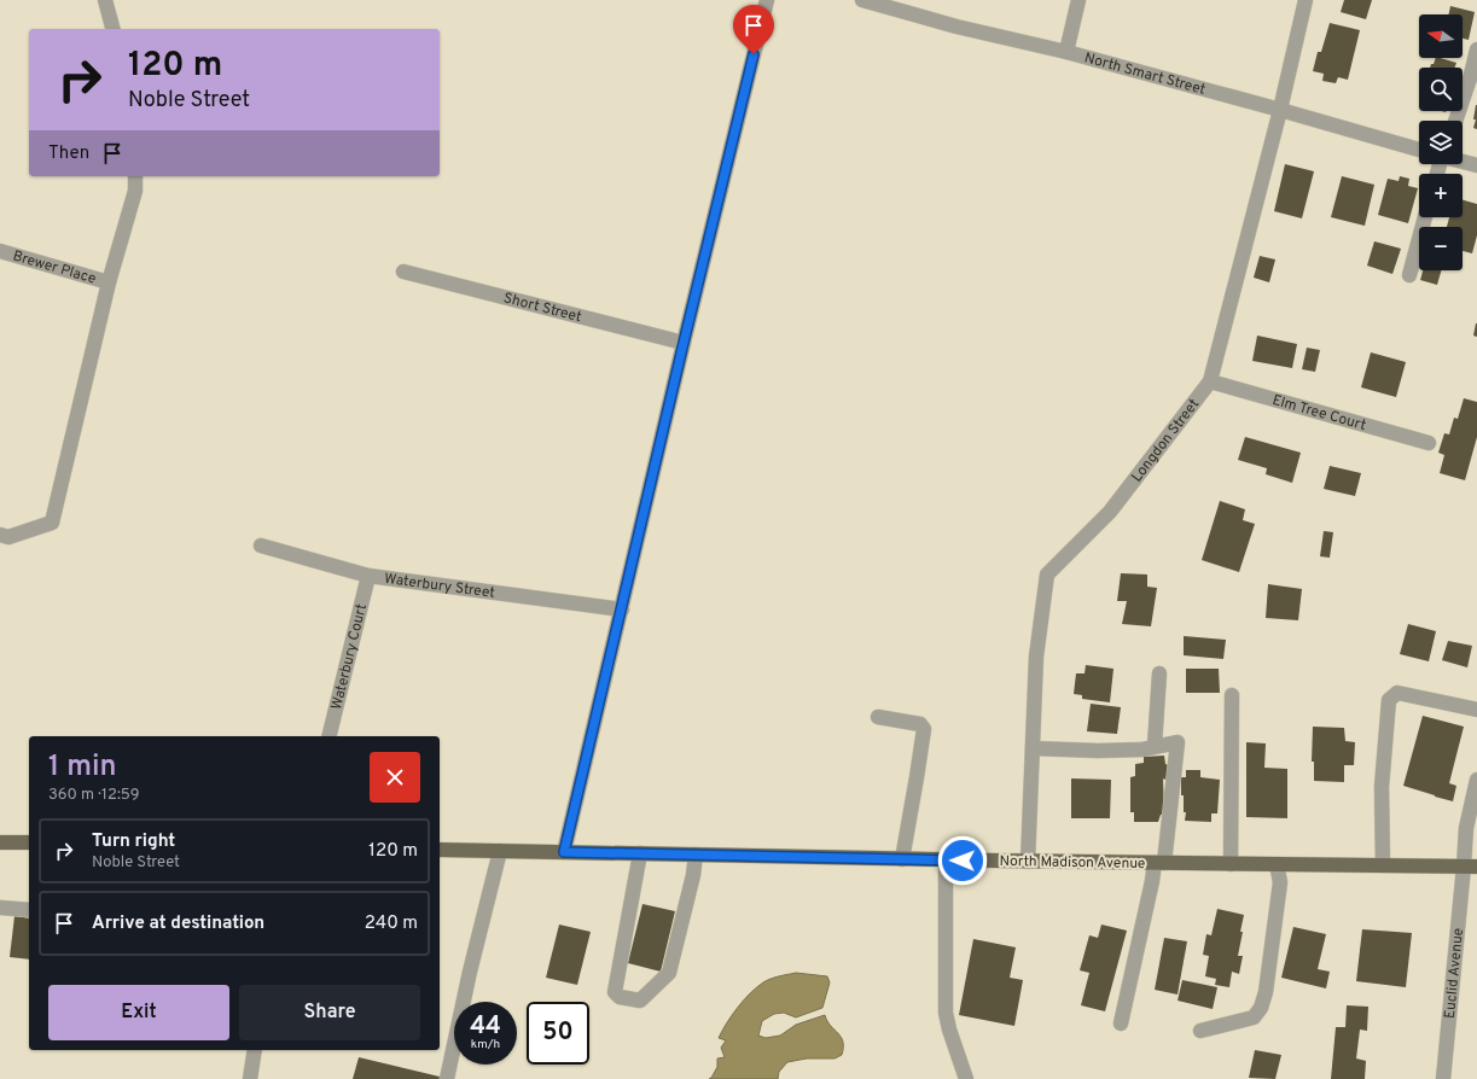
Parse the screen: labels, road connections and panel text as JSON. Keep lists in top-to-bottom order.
{
  "streets": {
    "main road": ["North Madison Avenue"],
    "street": [
      "North Smart Street",
      "Brewer Place",
      "Short Street",
      "Elm Tree Court",
      "Longdon Street",
      "Waterbury Street",
      "Waterbury Court",
      "Euclid Avenue"
    ]
  },
  "crossings": [
    ["North Smart Street", "Longdon Street"],
    ["Elm Tree Court", "Longdon Street"],
    ["Longdon Street", "North Madison Avenue"],
    ["Waterbury Street", "Waterbury Court"],
    ["North Madison Avenue", "Euclid Avenue"]
  ],
  "north": "left",
  "page": {
    "map_buttons": ["+", "−"],
    "turn": ["120 m", "Noble Street"],
    "then": "Then",
    "heading": ["1 min", "360 m · 12:59"],
    "list": [
      {
        "name": "Turn right",
        "note": "Noble Street",
        "value": "120 m"
      },
      {
        "name": "Arrive at destination",
        "value": "240 m"
      }
    ],
    "buttons": ["Exit", "Share"],
    "speed": "44 km/h",
    "limit": "50"
  }
}
